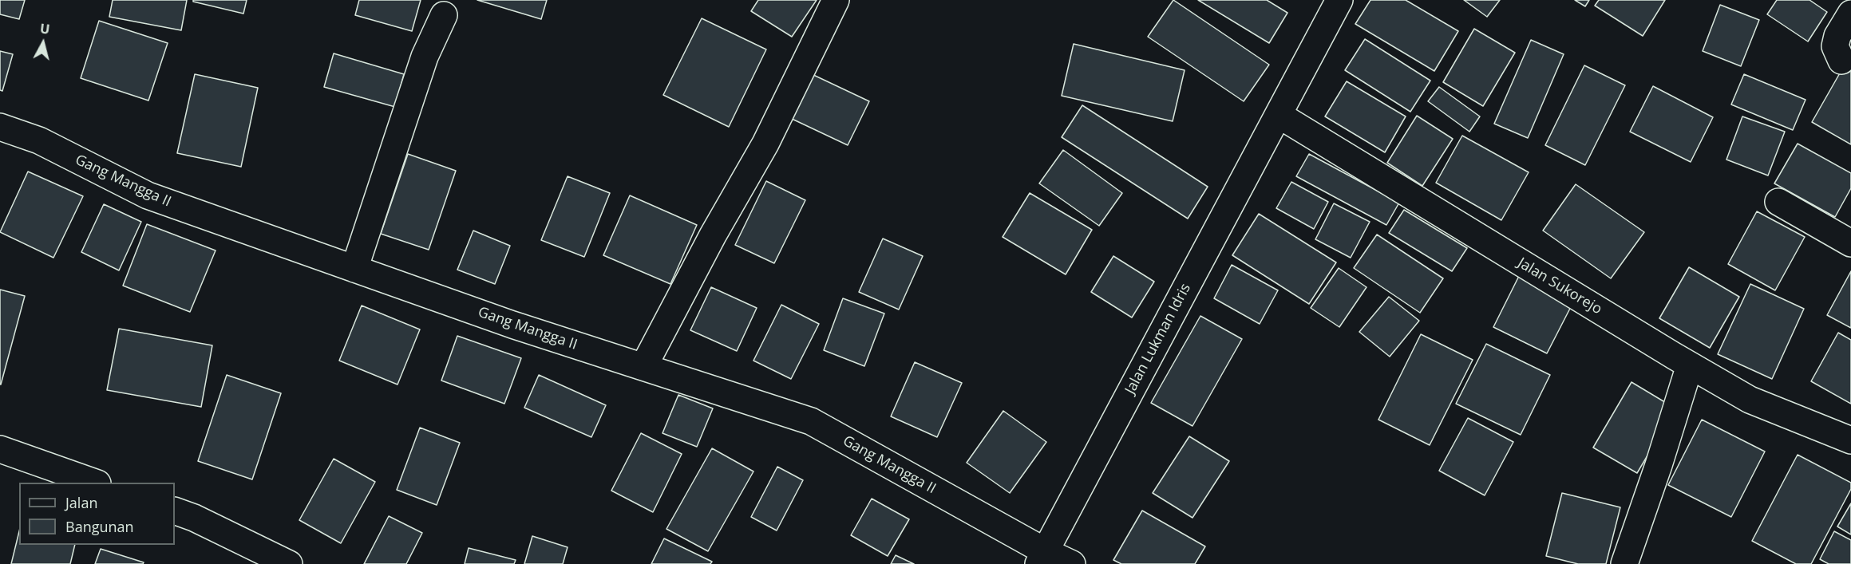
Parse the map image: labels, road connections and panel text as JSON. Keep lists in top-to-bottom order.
{
  "streets": {
    "street": ["Gang Mangga II", "Jalan Sukorejo", "Jalan Lukman Idris"]
  },
  "crossings": [
    ["Gang Mangga II", "Jalan Lukman Idris"],
    ["Jalan Sukorejo", "Jalan Lukman Idris"]
  ],
  "legend": ["Jalan", "Bangunan"],
  "north": "top"
}
